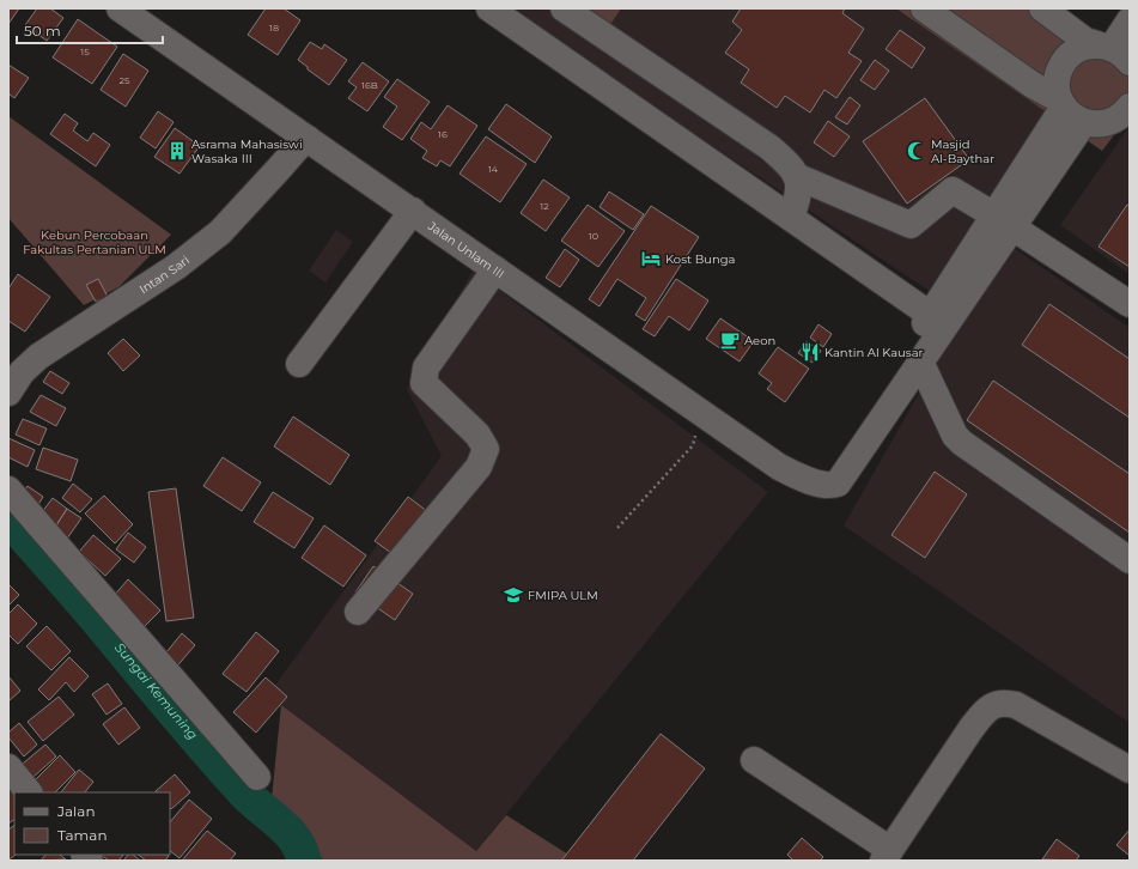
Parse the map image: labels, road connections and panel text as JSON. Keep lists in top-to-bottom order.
{
  "streets": {
    "street": ["Jalan Unlam III", "Intan Sari"]
  },
  "crossings": [
    ["Jalan Unlam III", "Intan Sari"]
  ],
  "water": ["Sungai Kemuning"],
  "parks": ["Kebun Percobaan Fakultas Pertanian ULM"],
  "places": {
    "building": ["Asrama Mahasiswi Wasaka III"],
    "mosque": ["Masjid Al-Baythar"],
    "hotel": ["Kost Bunga"],
    "cafe": ["Aeon"],
    "restaurant": ["Kantin Al Kausar"],
    "school or university": ["FMIPA ULM"]
  },
  "house_numbers": [
    "18",
    "15",
    "25",
    "16B",
    "16",
    "14",
    "12",
    "10"
  ],
  "legend": ["Jalan", "Taman"],
  "scale_bar": "50 m"
}
